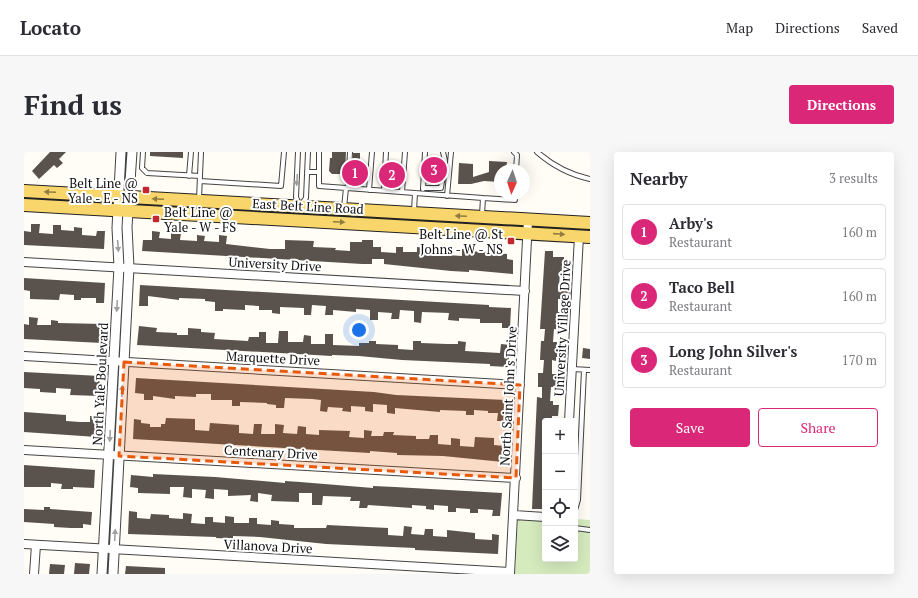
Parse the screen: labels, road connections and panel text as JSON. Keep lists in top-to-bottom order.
{
  "streets": {
    "main road": ["East Belt Line Road"],
    "street": [
      "University Drive",
      "University Village Drive",
      "Marquette Drive",
      "North Yale Boulevard",
      "North Saint John's Drive",
      "Centenary Drive",
      "Villanova Drive"
    ]
  },
  "crossings": [
    ["East Belt Line Road", "University Village Drive"],
    ["East Belt Line Road", "North Yale Boulevard"],
    ["East Belt Line Road", "North Saint John's Drive"],
    ["University Drive", "North Yale Boulevard"],
    ["University Drive", "North Saint John's Drive"],
    ["Marquette Drive", "North Yale Boulevard"],
    ["Marquette Drive", "North Saint John's Drive"],
    ["North Yale Boulevard", "Centenary Drive"],
    ["North Yale Boulevard", "Villanova Drive"],
    ["North Saint John's Drive", "Centenary Drive"],
    ["North Saint John's Drive", "Villanova Drive"]
  ],
  "places": {
    "transit": ["Belt Line @ Yale - E - NS", "Belt Line @ Yale - W - FS", "Belt Line @ St Johns - W - NS"]
  },
  "north": "bottom",
  "page": {
    "header": "Locato",
    "nav": ["Map", "Directions", "Saved"],
    "buttons": [
      "Directions",
      ["Save", "Share"]
    ],
    "title": "Find us",
    "heading": ["Nearby", "3 results"],
    "pins": ["3", "1", "2"],
    "list": [
      {
        "mark": "1",
        "name": "Arby's",
        "note": "Restaurant",
        "value": "160 m"
      },
      {
        "mark": "2",
        "name": "Taco Bell",
        "note": "Restaurant",
        "value": "160 m"
      },
      {
        "mark": "3",
        "name": "Long John Silver's",
        "note": "Restaurant",
        "value": "170 m"
      }
    ],
    "map_buttons": ["+", "−"]
  }
}
